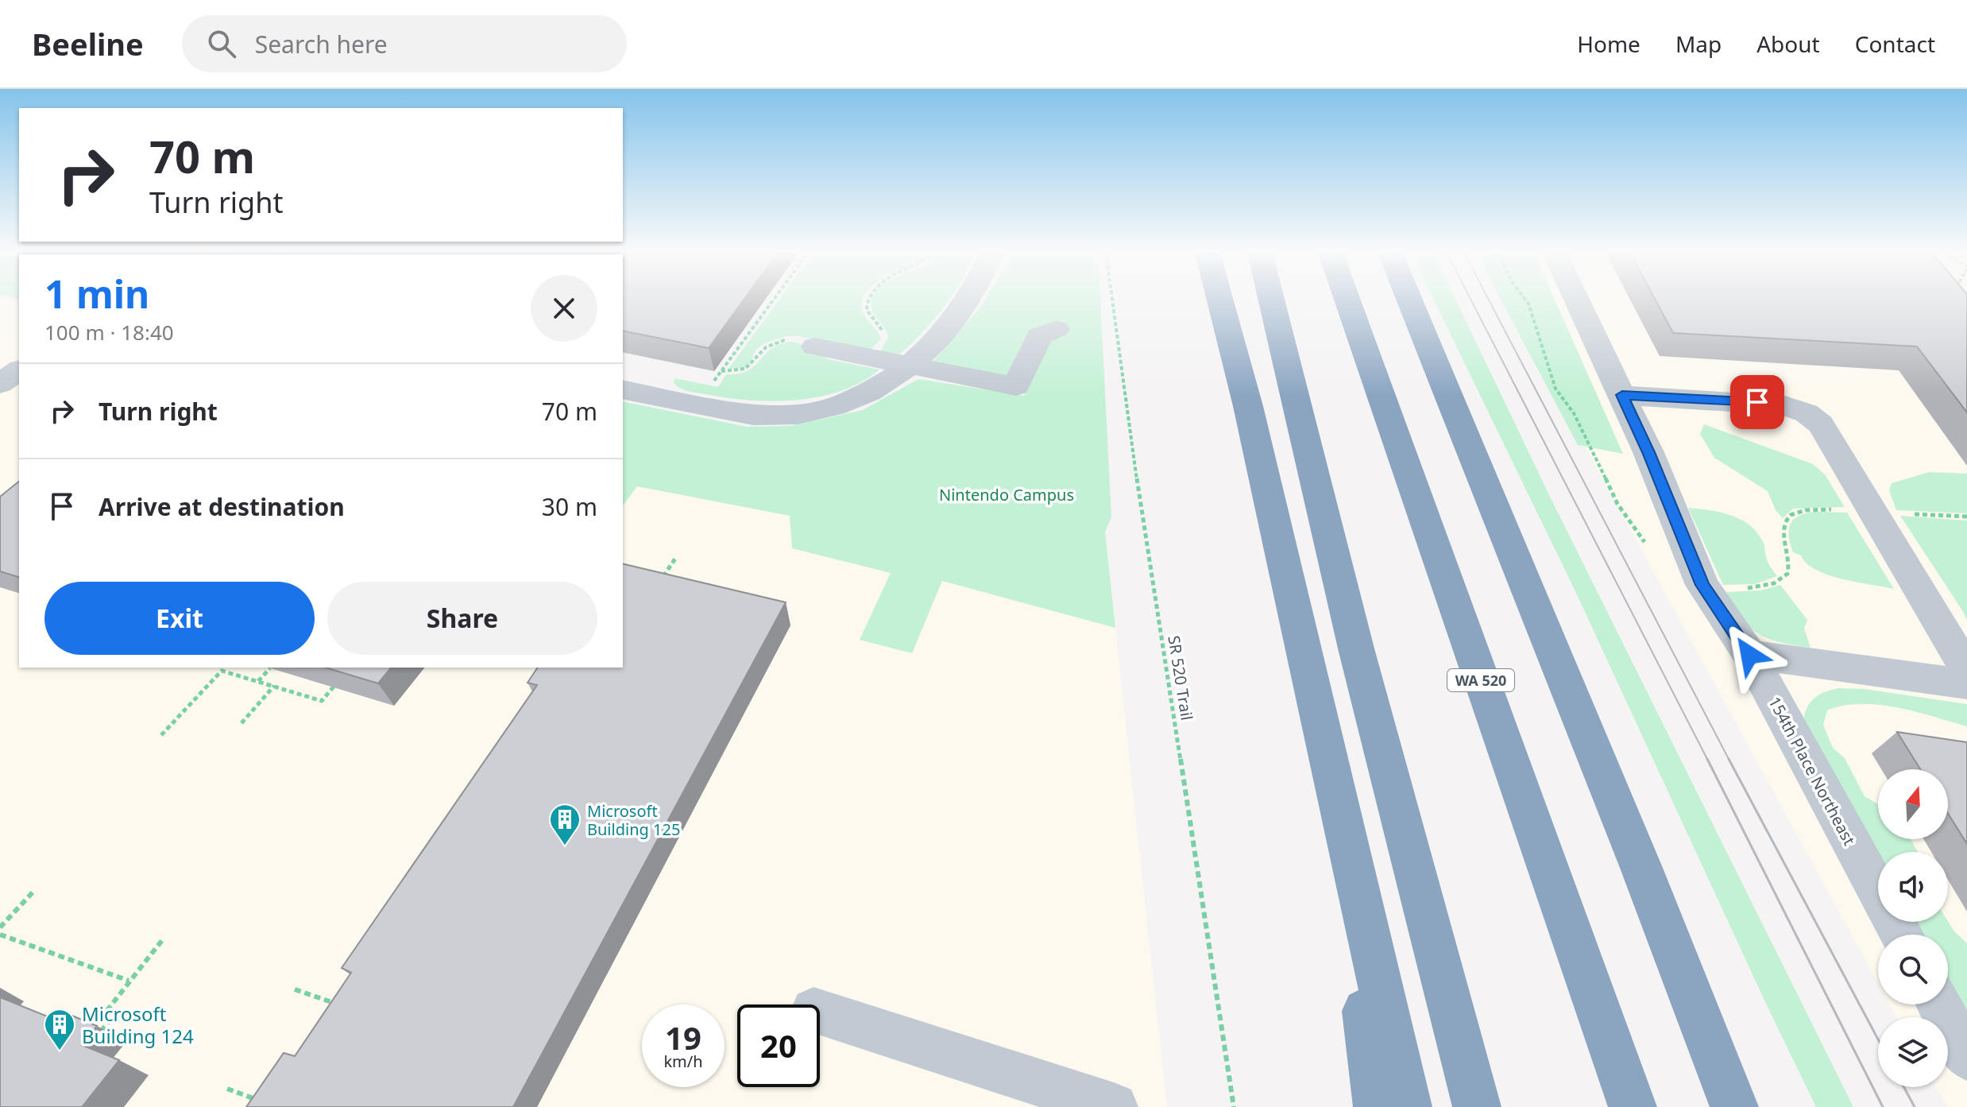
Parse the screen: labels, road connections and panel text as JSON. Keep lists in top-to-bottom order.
{
  "streets": {
    "highway": ["WA 520"],
    "street": ["154th Place Northeast"],
    "path": ["SR 520 Trail"]
  },
  "parks": ["Nintendo Campus"],
  "places": {
    "building": ["Microsoft Building 125", "Microsoft Building 124"]
  },
  "north": "top",
  "page": {
    "header": "Beeline",
    "search": "Search here",
    "nav": [
      "Home",
      "Map",
      "About",
      "Contact"
    ],
    "turn": ["70 m", "Turn right"],
    "heading": ["1 min", "100 m · 18:40"],
    "list": [
      {
        "name": "Turn right",
        "value": "70 m"
      },
      {
        "name": "Arrive at destination",
        "value": "30 m"
      }
    ],
    "buttons": ["Exit", "Share"],
    "speed": "19 km/h",
    "limit": "20"
  }
}
